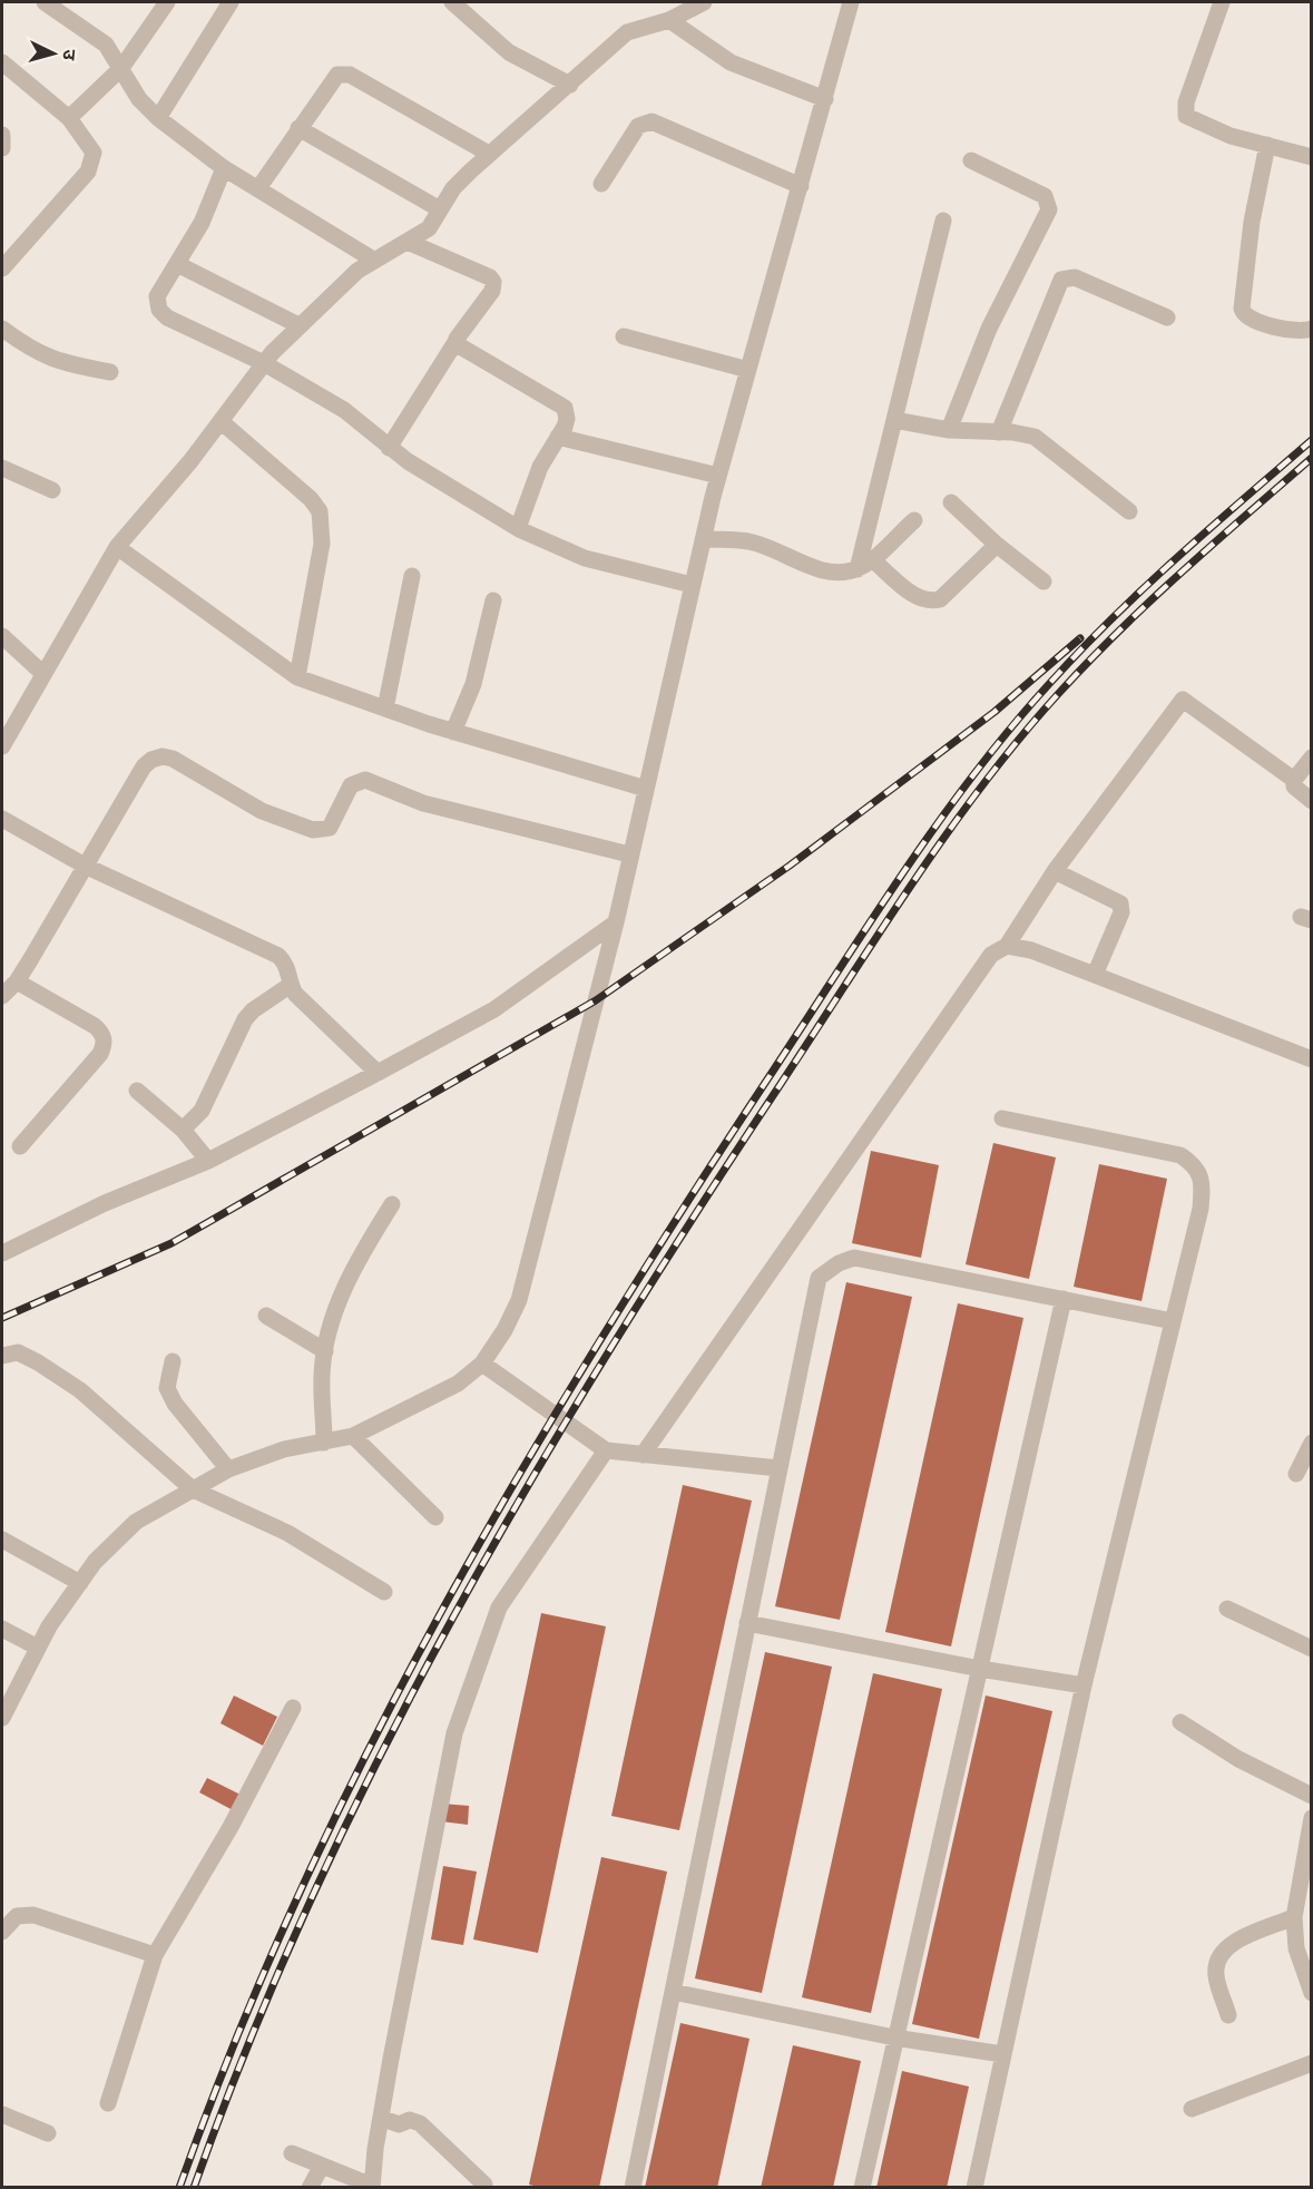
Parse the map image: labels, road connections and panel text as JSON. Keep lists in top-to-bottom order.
{
  "north": "right"
}
